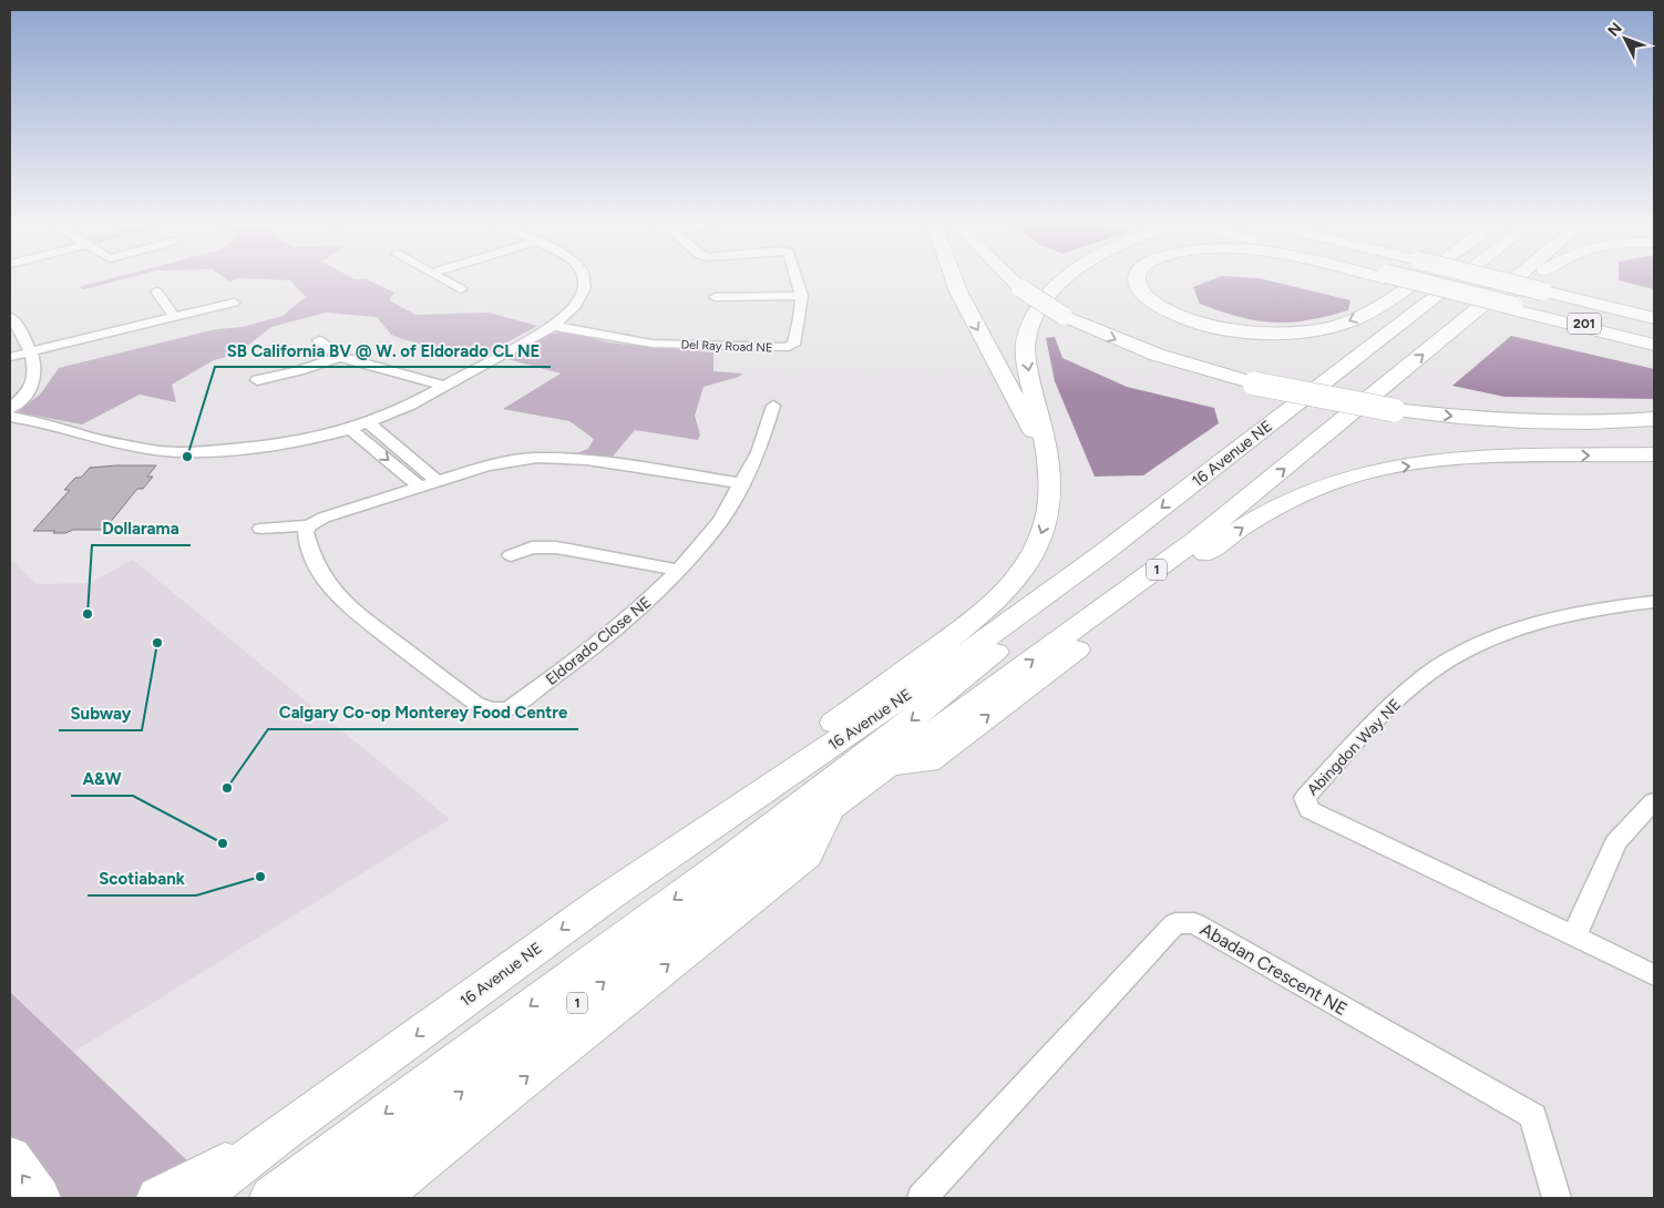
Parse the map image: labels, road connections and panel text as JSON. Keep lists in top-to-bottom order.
{
  "streets": {
    "highway": ["201", "16 Avenue NE", "1"],
    "street": [
      "Del Ray Road NE",
      "Eldorado Close NE",
      "Abingdon Way NE",
      "Abadan Crescent NE"
    ]
  },
  "places": [
    "SB California BV @ W. of Eldorado CL NE",
    "Dollarama",
    "Subway",
    "Calgary Co-op Monterey Food Centre",
    "A&W",
    "Scotiabank"
  ],
  "north": "top left"
}
